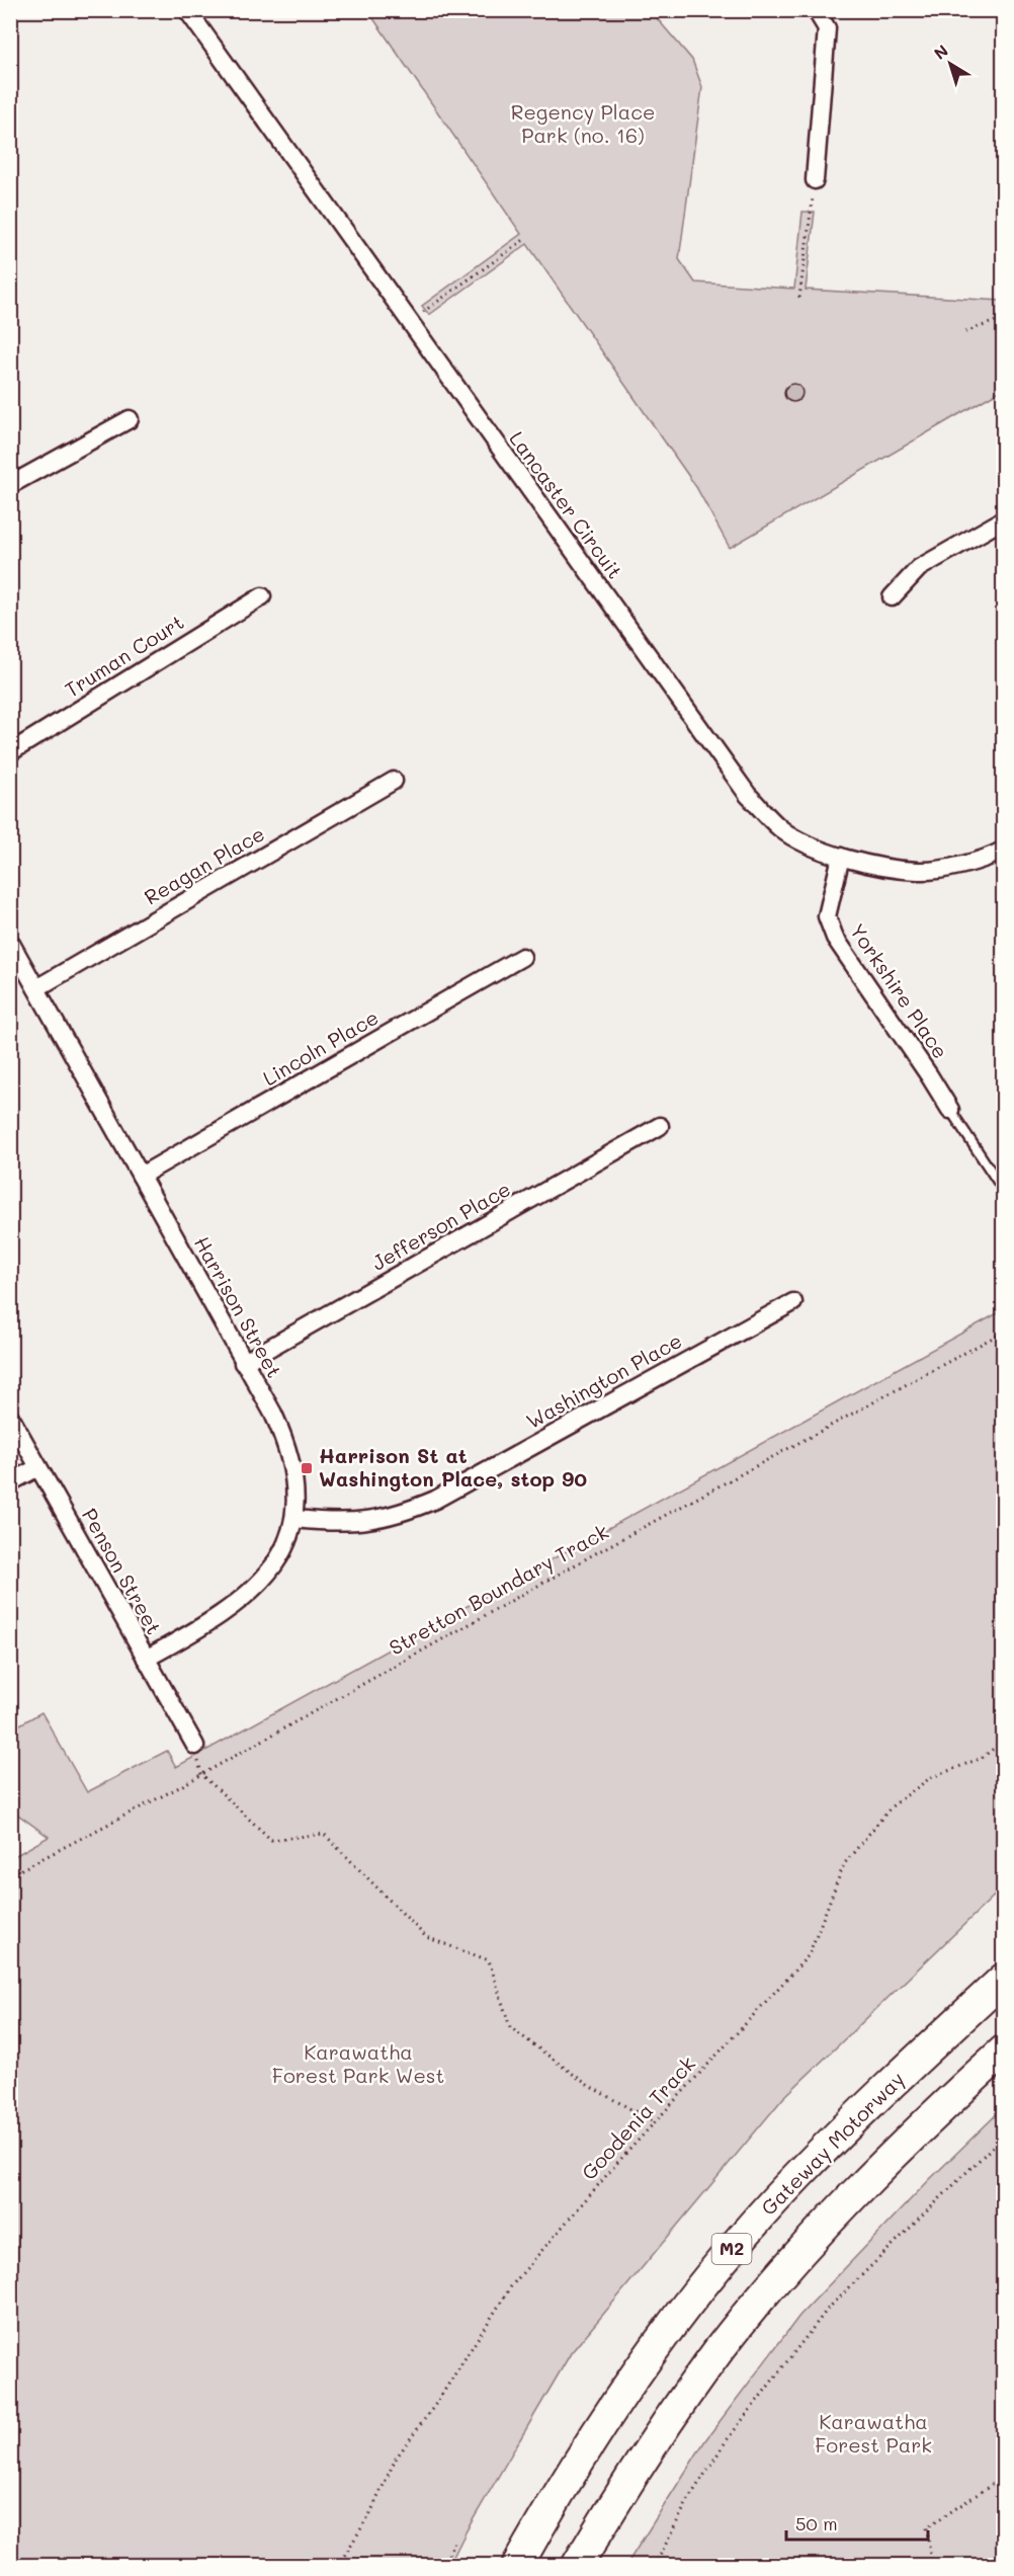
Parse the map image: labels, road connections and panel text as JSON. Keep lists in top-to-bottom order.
{
  "streets": {
    "highway": ["Gateway Motorway", "M2"],
    "street": [
      "Lancaster Circuit",
      "Truman Court",
      "Reagan Place",
      "Yorkshire Place",
      "Lincoln Place",
      "Jefferson Place",
      "Harrison Street",
      "Washington Place",
      "Penson Street"
    ],
    "path": ["Stretton Boundary Track", "Goodenia Track"]
  },
  "crossings": [
    ["Lancaster Circuit", "Yorkshire Place"],
    ["Reagan Place", "Harrison Street"],
    ["Lincoln Place", "Harrison Street"],
    ["Jefferson Place", "Harrison Street"],
    ["Harrison Street", "Washington Place"],
    ["Harrison Street", "Penson Street"]
  ],
  "parks": ["Regency Place Park (no. 16)", "Karawatha Forest Park West", "Karawatha Forest Park"],
  "places": {
    "transit": ["Harrison St at Washington Place, stop 90"]
  },
  "scale_bar": "50 m",
  "north": "top left"
}
